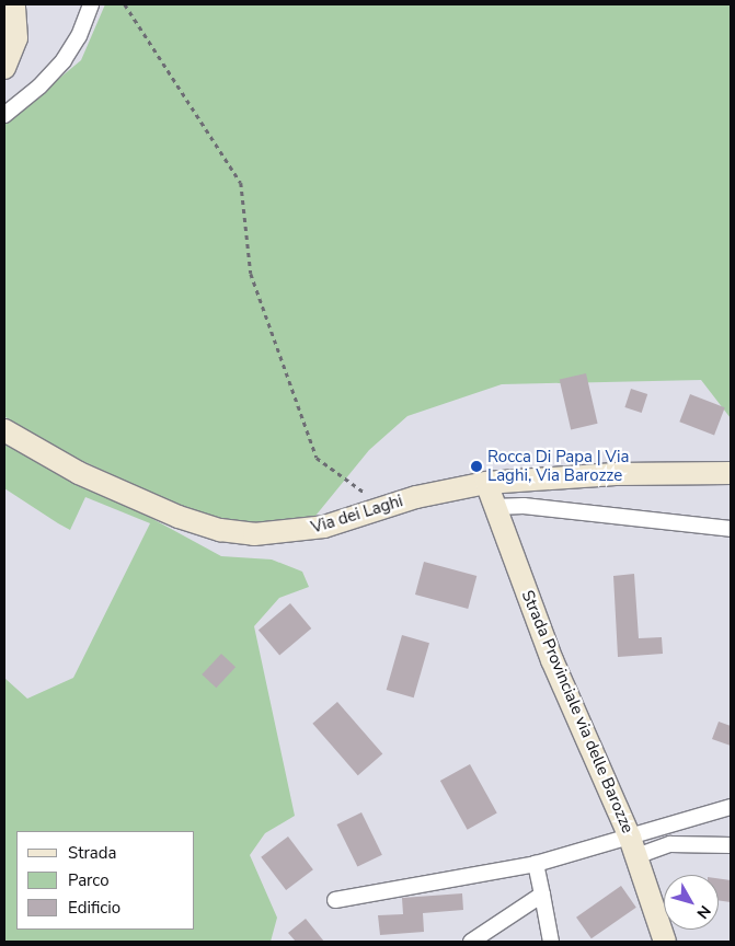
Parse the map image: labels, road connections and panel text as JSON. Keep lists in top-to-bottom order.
{
  "streets": {
    "main road": ["Via dei Laghi", "Strada Provinciale via delle Barozze"]
  },
  "crossings": [
    ["Via dei Laghi", "Strada Provinciale via delle Barozze"]
  ],
  "places": ["Rocca Di Papa | Via Laghi, Via Barozze"],
  "legend": ["Strada", "Parco", "Edificio"],
  "north": "bottom right"
}
